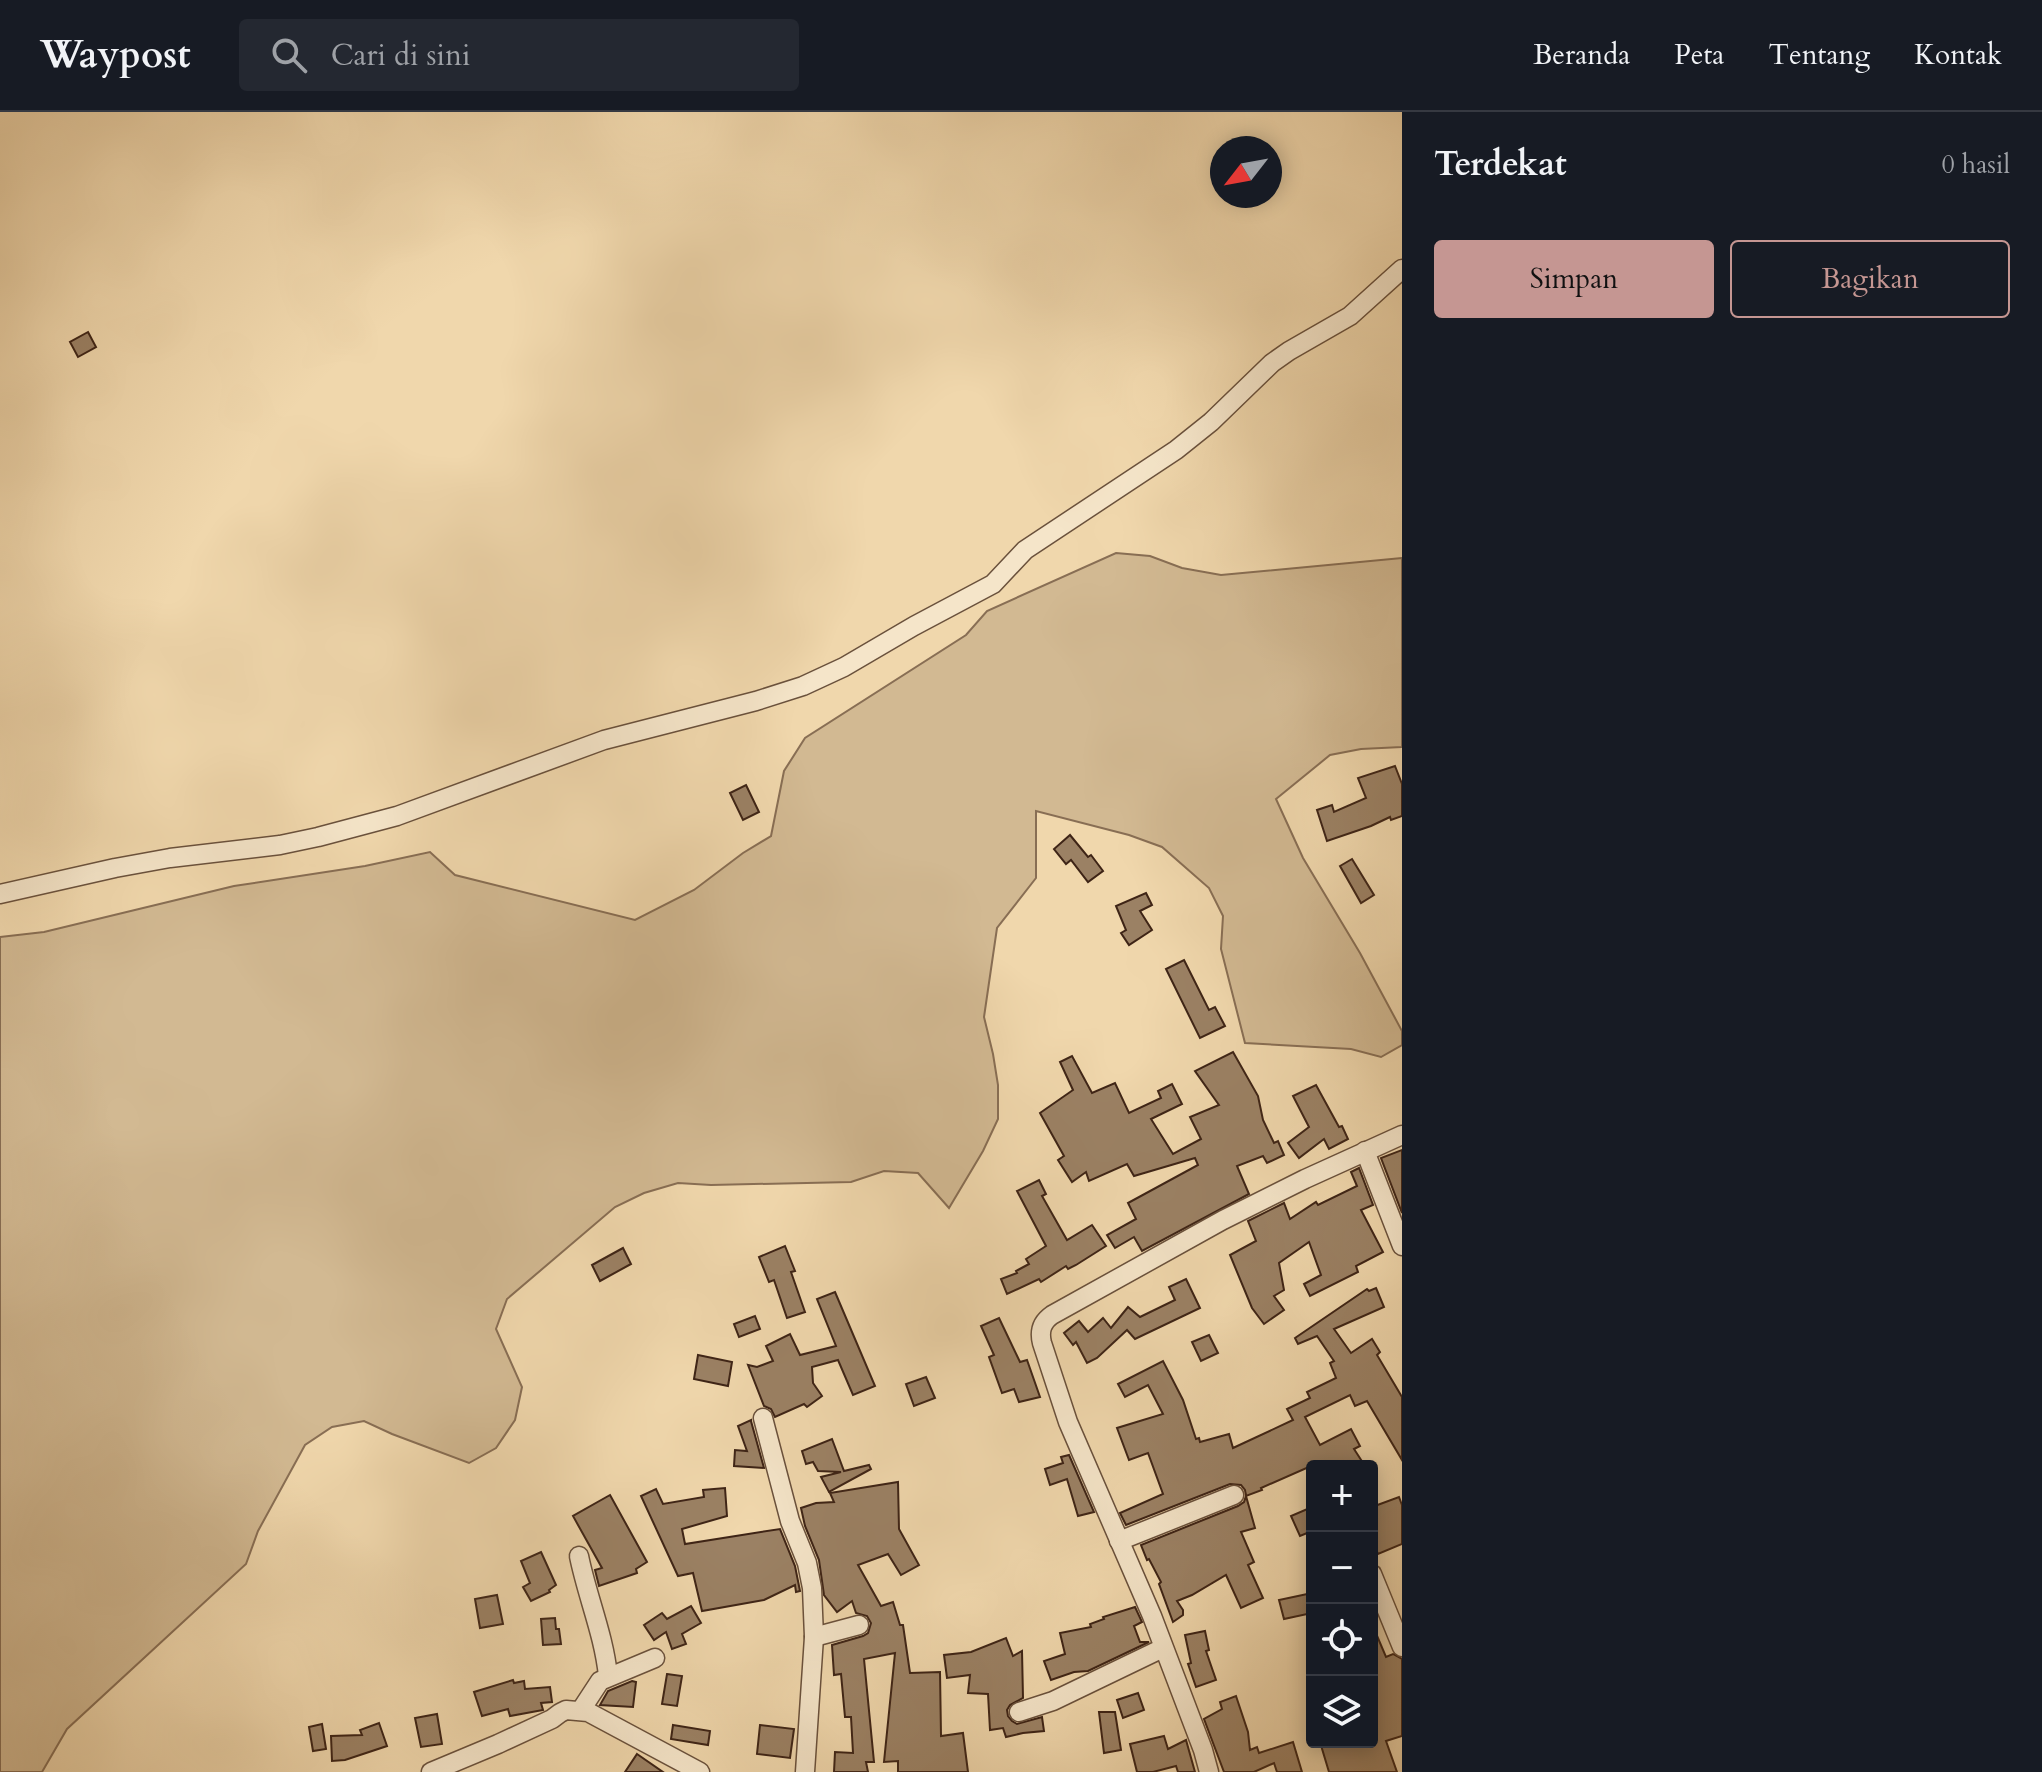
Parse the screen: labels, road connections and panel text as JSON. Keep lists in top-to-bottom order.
{
  "north": "bottom left",
  "page": {
    "header": "Waypost",
    "search": "Cari di sini",
    "nav": [
      "Beranda",
      "Peta",
      "Tentang",
      "Kontak"
    ],
    "heading": ["Terdekat", "0 hasil"],
    "buttons": ["Simpan", "Bagikan"],
    "map_buttons": ["+", "−"]
  }
}
